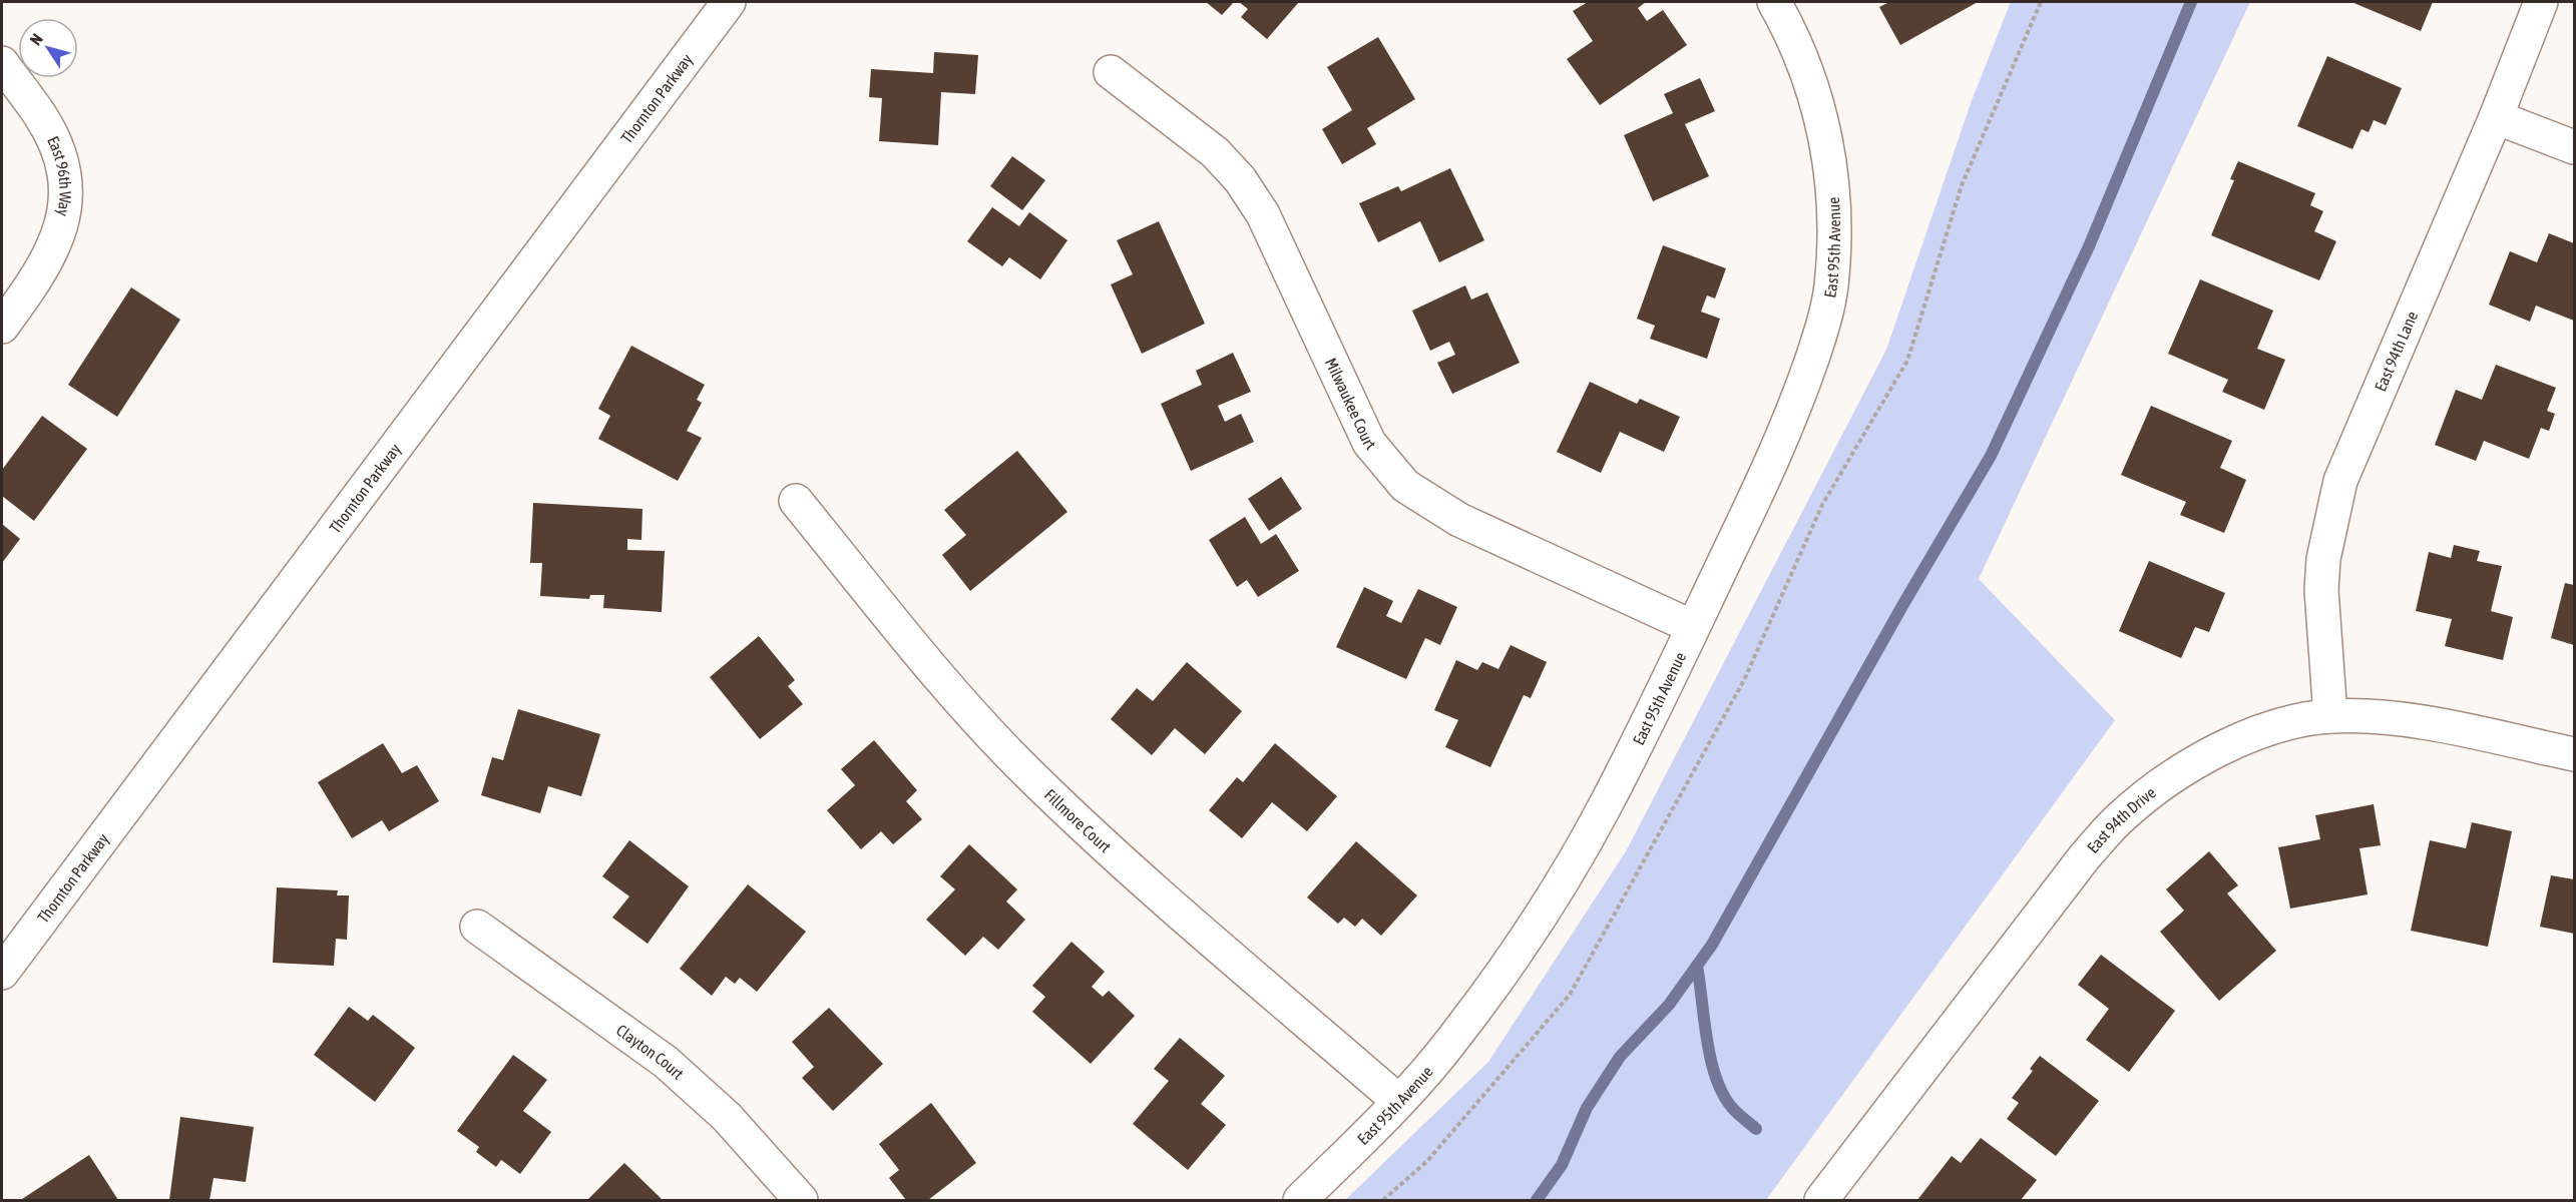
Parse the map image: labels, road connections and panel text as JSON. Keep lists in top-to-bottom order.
{
  "streets": {
    "street": [
      "Thornton Parkway",
      "East 96th Way",
      "East 95th Avenue",
      "East 94th Lane",
      "Milwaukee Court",
      "Fillmore Court",
      "East 94th Drive",
      "Clayton Court"
    ]
  },
  "crossings": [
    ["East 95th Avenue", "Milwaukee Court"],
    ["East 95th Avenue", "Fillmore Court"],
    ["East 94th Lane", "East 94th Drive"]
  ],
  "north": "top left"
}
